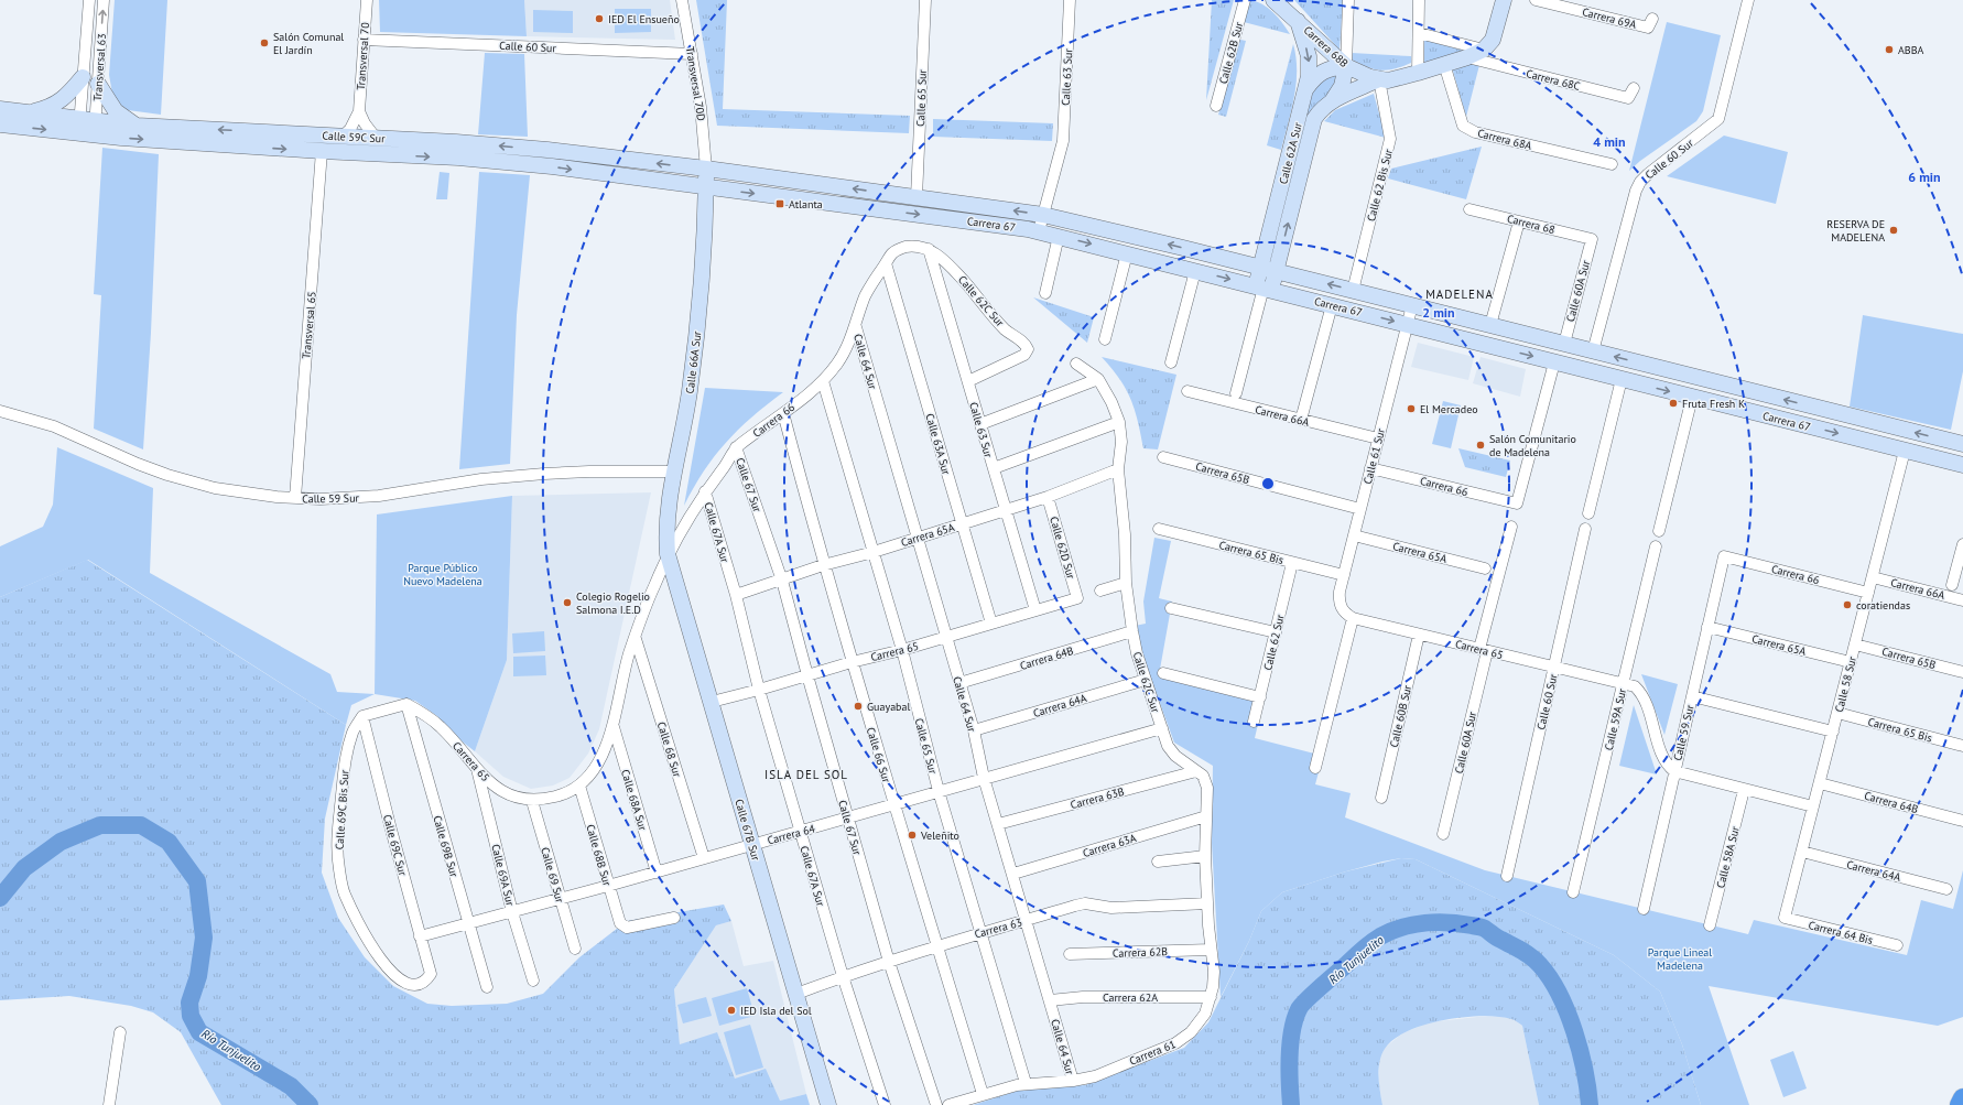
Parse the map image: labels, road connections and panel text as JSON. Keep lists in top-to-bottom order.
{
  "streets": {
    "street": [
      "Carrera 69A",
      "Calle 60 Sur",
      "Carrera 68B",
      "Calle 62B Sur",
      "Transversal 70",
      "Transversal 63",
      "Calle 63 Sur",
      "Carrera 68C",
      "Transversal 70D",
      "Calle 65 Sur",
      "Calle 59C Sur",
      "Carrera 68A",
      "Calle 62A Sur",
      "Calle 62 Bis Sur",
      "Carrera 67",
      "Carrera 68",
      "Calle 60A Sur",
      "Calle 62C Sur",
      "Transversal 65",
      "Calle 64 Sur",
      "Calle 66A Sur",
      "Carrera 66A",
      "Carrera 66",
      "Calle 63A Sur",
      "Calle 61 Sur",
      "Carrera 65B",
      "Calle 67 Sur",
      "Calle 59 Sur",
      "Calle 67A Sur",
      "Carrera 65A",
      "Calle 62D Sur",
      "Carrera 65 Bis",
      "Calle 62 Sur",
      "Carrera 65",
      "Carrera 64B",
      "Calle 58 Sur",
      "Carrera 64A",
      "Calle 60B Sur",
      "Calle 59A Sur",
      "Calle 68 Sur",
      "Calle 66 Sur",
      "Carrera 63B",
      "Calle 68A Sur",
      "Calle 69C Bis Sur",
      "Calle 67B Sur",
      "Carrera 64",
      "Calle 69C Sur",
      "Carrera 63A",
      "Calle 69B Sur",
      "Calle 68B Sur",
      "Calle 58A Sur",
      "Calle 69A Sur",
      "Calle 69 Sur",
      "Carrera 63",
      "Carrera 64 Bis",
      "Carrera 62B",
      "Carrera 62A",
      "Carrera 61"
    ]
  },
  "crossings": [
    ["Calle 60 Sur", "Transversal 70"],
    ["Calle 60 Sur", "Transversal 70D"],
    ["Calle 60 Sur", "Carrera 67"],
    ["Calle 60 Sur", "Carrera 65"],
    ["Carrera 68B", "Carrera 68C"],
    ["Carrera 68B", "Carrera 68A"],
    ["Carrera 68B", "Calle 62A Sur"],
    ["Carrera 68B", "Calle 62 Bis Sur"],
    ["Transversal 70", "Calle 59C Sur"],
    ["Transversal 63", "Calle 59C Sur"],
    ["Calle 63 Sur", "Carrera 67"],
    ["Calle 63 Sur", "Calle 62C Sur"],
    ["Calle 63 Sur", "Carrera 66"],
    ["Calle 63 Sur", "Carrera 65A"],
    ["Calle 63 Sur", "Carrera 65"],
    ["Transversal 70D", "Calle 59C Sur"],
    ["Transversal 70D", "Carrera 67"],
    ["Transversal 70D", "Calle 66A Sur"],
    ["Calle 65 Sur", "Carrera 67"],
    ["Calle 65 Sur", "Carrera 66"],
    ["Calle 65 Sur", "Carrera 65A"],
    ["Calle 65 Sur", "Carrera 65"],
    ["Calle 65 Sur", "Carrera 64"],
    ["Calle 65 Sur", "Carrera 63"],
    ["Calle 65 Sur", "Carrera 61"],
    ["Calle 59C Sur", "Carrera 67"],
    ["Calle 59C Sur", "Transversal 65"],
    ["Calle 59C Sur", "Calle 66A Sur"],
    ["Calle 62A Sur", "Calle 62 Bis Sur"],
    ["Calle 62A Sur", "Carrera 67"],
    ["Calle 62 Bis Sur", "Carrera 67"],
    ["Carrera 67", "Calle 60A Sur"],
    ["Carrera 67", "Calle 66A Sur"],
    ["Carrera 67", "Carrera 66"],
    ["Carrera 67", "Calle 61 Sur"],
    ["Carrera 67", "Calle 58 Sur"],
    ["Carrera 68", "Calle 60A Sur"],
    ["Calle 60A Sur", "Carrera 65"],
    ["Calle 62C Sur", "Carrera 66"],
    ["Calle 62C Sur", "Carrera 65A"],
    ["Calle 62C Sur", "Carrera 64B"],
    ["Calle 62C Sur", "Carrera 64A"],
    ["Calle 62C Sur", "Carrera 63B"],
    ["Calle 62C Sur", "Carrera 64"],
    ["Calle 62C Sur", "Carrera 63A"],
    ["Calle 62C Sur", "Carrera 63"],
    ["Calle 62C Sur", "Carrera 62B"],
    ["Calle 62C Sur", "Carrera 62A"],
    ["Calle 62C Sur", "Carrera 61"],
    ["Transversal 65", "Calle 59 Sur"],
    ["Calle 64 Sur", "Carrera 66"],
    ["Calle 64 Sur", "Carrera 65A"],
    ["Calle 64 Sur", "Carrera 65"],
    ["Calle 64 Sur", "Carrera 64B"],
    ["Calle 64 Sur", "Carrera 64A"],
    ["Calle 64 Sur", "Carrera 63B"],
    ["Calle 64 Sur", "Carrera 64"],
    ["Calle 64 Sur", "Carrera 63A"],
    ["Calle 64 Sur", "Carrera 63"],
    ["Calle 64 Sur", "Carrera 62A"],
    ["Calle 64 Sur", "Carrera 61"],
    ["Calle 66A Sur", "Carrera 66"],
    ["Calle 66A Sur", "Calle 59 Sur"],
    ["Calle 66A Sur", "Calle 67B Sur"],
    ["Carrera 66A", "Calle 61 Sur"],
    ["Carrera 66A", "Calle 58 Sur"],
    ["Carrera 66", "Calle 63A Sur"],
    ["Carrera 66", "Calle 61 Sur"],
    ["Carrera 66", "Calle 67 Sur"],
    ["Carrera 66", "Calle 59 Sur"],
    ["Carrera 66", "Calle 67A Sur"],
    ["Carrera 66", "Carrera 65"],
    ["Carrera 66", "Calle 58 Sur"],
    ["Carrera 66", "Calle 68 Sur"],
    ["Carrera 66", "Calle 66 Sur"],
    ["Carrera 66", "Calle 68A Sur"],
    ["Carrera 66", "Calle 67B Sur"],
    ["Calle 63A Sur", "Carrera 65A"],
    ["Calle 63A Sur", "Carrera 65"],
    ["Calle 61 Sur", "Carrera 65B"],
    ["Calle 61 Sur", "Carrera 65A"],
    ["Calle 61 Sur", "Carrera 65 Bis"],
    ["Calle 61 Sur", "Carrera 65"],
    ["Carrera 65B", "Calle 58 Sur"],
    ["Calle 67 Sur", "Carrera 65A"],
    ["Calle 67 Sur", "Carrera 65"],
    ["Calle 67 Sur", "Carrera 64"],
    ["Calle 67 Sur", "Carrera 63"],
    ["Calle 59 Sur", "Carrera 65A"],
    ["Calle 59 Sur", "Carrera 65"],
    ["Calle 67A Sur", "Carrera 65A"],
    ["Calle 67A Sur", "Carrera 65"],
    ["Calle 67A Sur", "Carrera 64"],
    ["Calle 67A Sur", "Carrera 63"],
    ["Carrera 65A", "Calle 62D Sur"],
    ["Carrera 65A", "Calle 58 Sur"],
    ["Carrera 65A", "Calle 66 Sur"],
    ["Calle 62D Sur", "Carrera 65"],
    ["Carrera 65 Bis", "Calle 62 Sur"],
    ["Carrera 65 Bis", "Calle 58 Sur"],
    ["Carrera 65", "Calle 60B Sur"],
    ["Carrera 65", "Calle 59A Sur"],
    ["Carrera 65", "Calle 66 Sur"],
    ["Carrera 65", "Calle 68A Sur"],
    ["Carrera 65", "Calle 67B Sur"],
    ["Carrera 65", "Calle 69B Sur"],
    ["Carrera 65", "Calle 68B Sur"],
    ["Carrera 65", "Calle 69A Sur"],
    ["Carrera 65", "Calle 69 Sur"],
    ["Carrera 64B", "Calle 58 Sur"],
    ["Calle 58 Sur", "Carrera 64A"],
    ["Calle 58 Sur", "Carrera 64 Bis"],
    ["Calle 68 Sur", "Carrera 64"],
    ["Calle 66 Sur", "Carrera 64"],
    ["Calle 66 Sur", "Carrera 63"],
    ["Calle 66 Sur", "Carrera 61"],
    ["Calle 68A Sur", "Carrera 64"],
    ["Calle 69C Bis Sur", "Calle 69C Sur"],
    ["Calle 67B Sur", "Carrera 64"],
    ["Calle 67B Sur", "Carrera 63"],
    ["Carrera 64", "Calle 69C Sur"],
    ["Carrera 64", "Calle 69B Sur"],
    ["Carrera 64", "Calle 68B Sur"],
    ["Carrera 64", "Calle 69A Sur"],
    ["Carrera 64", "Calle 69 Sur"],
    ["Carrera 62A", "Carrera 61"]
  ],
  "districts": ["MADELENA", "ISLA DEL SOL"],
  "water": ["Río Tunjuelito"],
  "parks": ["Parque Público Nuevo Madelena", "Parque Lineal Madelena"],
  "places": {
    "other": [
      "IED El Ensueño",
      "Salón Comunal El Jardín",
      "ABBA",
      "RESERVA DE MADELENA",
      "Fruta Fresh K",
      "El Mercadeo",
      "Salón Comunitario de Madelena",
      "Colegio Rogelio Salmona I.E.D",
      "coratiendas",
      "Guayabal",
      "Veleñito",
      "IED Isla del Sol"
    ],
    "transit": ["Atlanta"]
  },
  "rings": ["4 min", "6 min", "2 min"]
}
